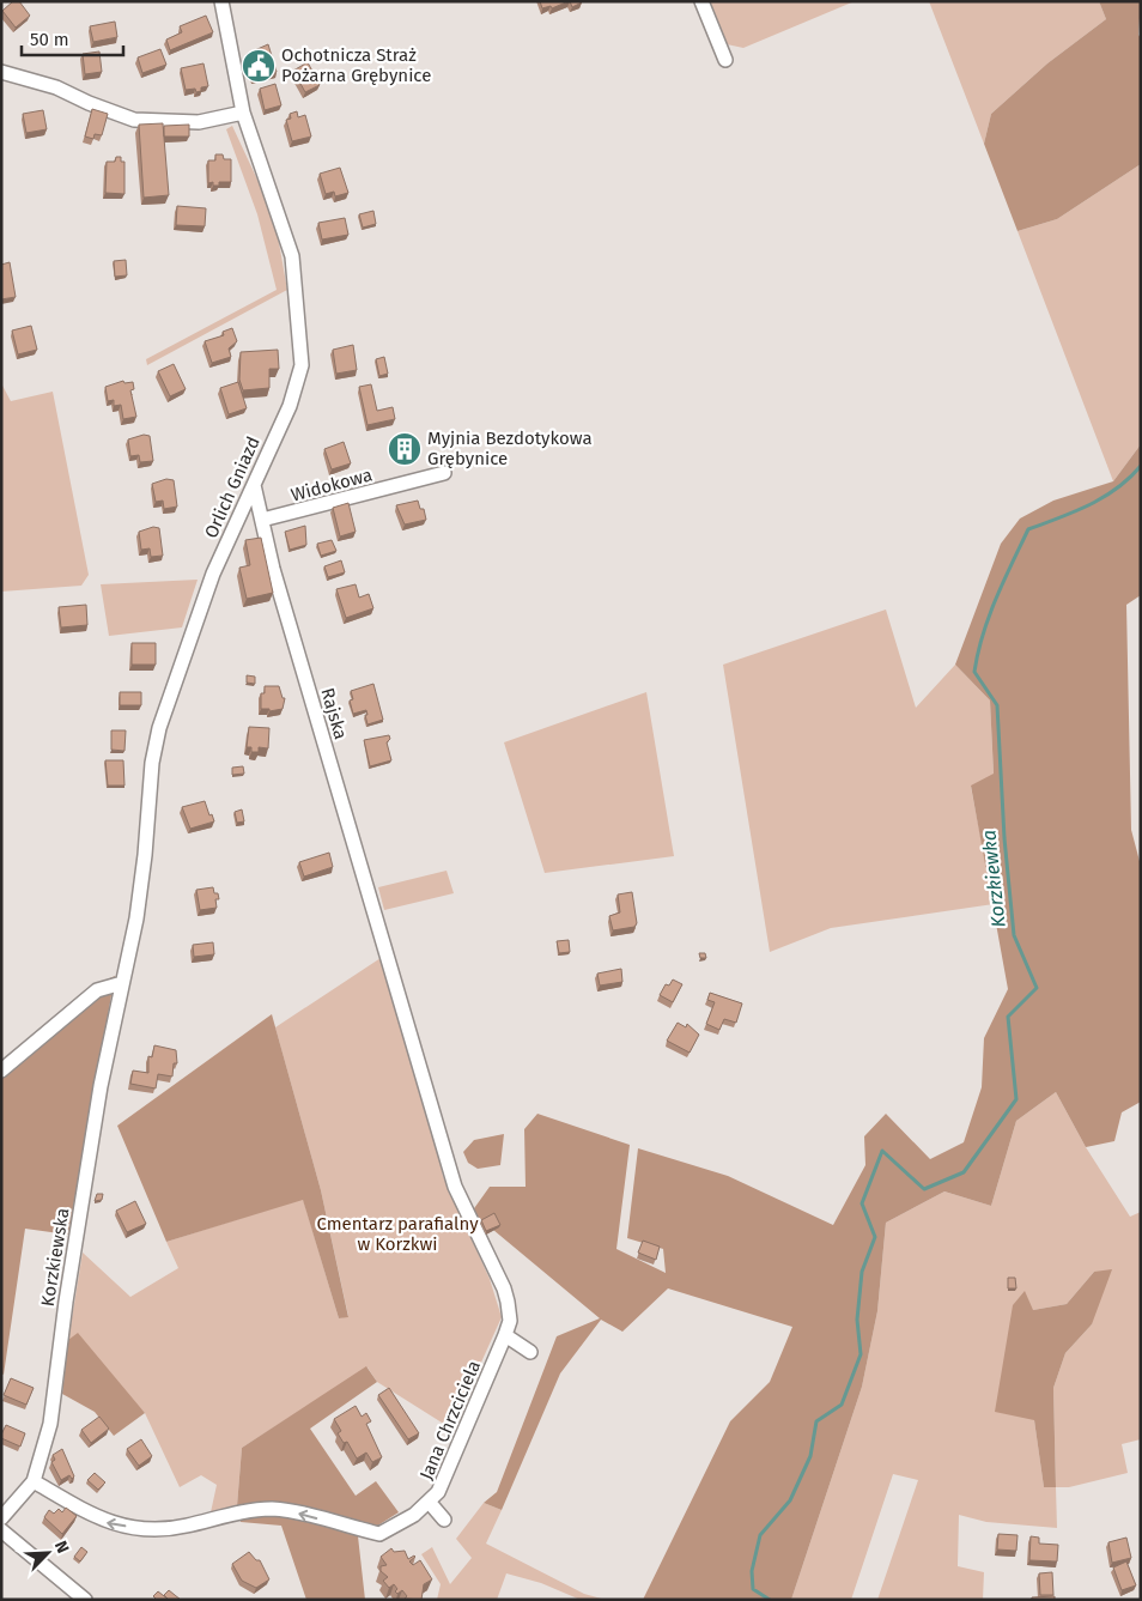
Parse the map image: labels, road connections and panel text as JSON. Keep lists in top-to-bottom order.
{
  "streets": {
    "street": [
      "Widokowa",
      "Orlich Gniazd",
      "Rajska",
      "Korzkiewska",
      "Jana Chrzciciela"
    ]
  },
  "crossings": [
    ["Widokowa", "Rajska"],
    ["Orlich Gniazd", "Rajska"],
    ["Orlich Gniazd", "Korzkiewska"],
    ["Rajska", "Jana Chrzciciela"],
    ["Korzkiewska", "Jana Chrzciciela"]
  ],
  "one_way": ["Jana Chrzciciela"],
  "water": ["Korzkiewka"],
  "parks": ["Cmentarz parafialny w Korzkwi"],
  "places": {
    "public building": ["Ochotnicza Straż Pożarna Grębynice"],
    "building": ["Myjnia Bezdotykowa Grębynice"]
  },
  "scale_bar": "50 m",
  "north": "top right"
}
